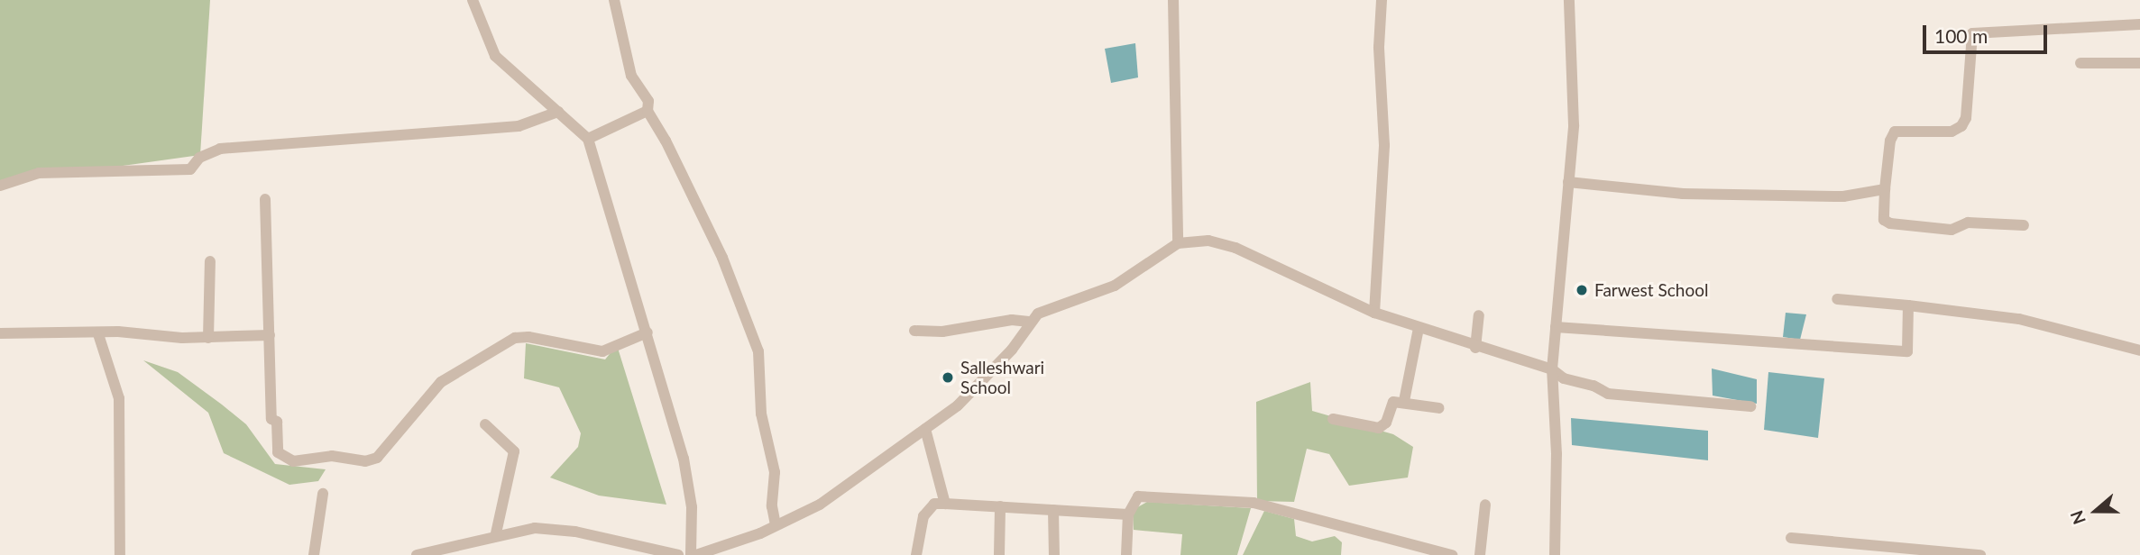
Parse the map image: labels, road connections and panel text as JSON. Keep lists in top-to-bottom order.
{
  "places": ["Farwest School", "Salleshwari School"],
  "scale_bar": "100 m",
  "north": "left"
}
